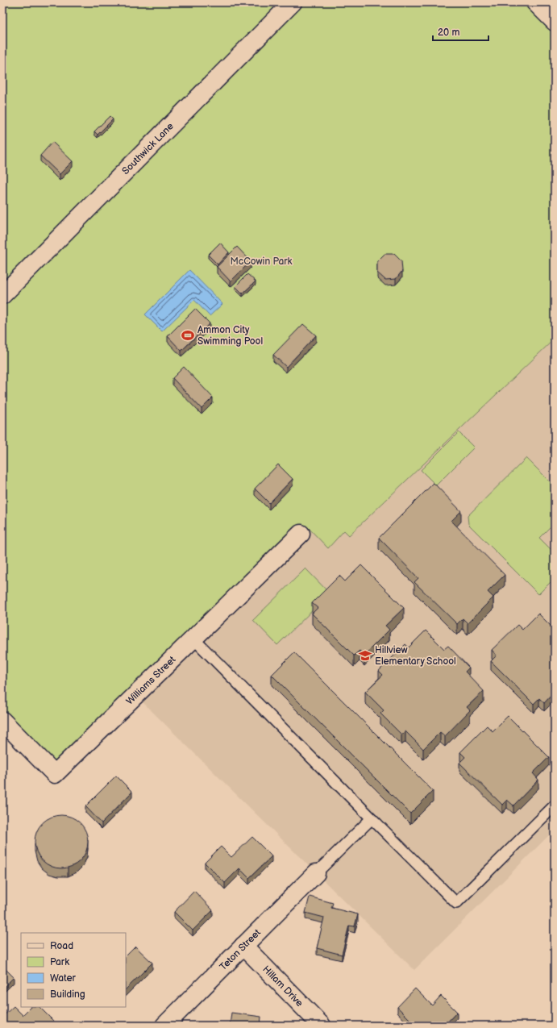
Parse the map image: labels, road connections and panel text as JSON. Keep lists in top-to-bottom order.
{
  "streets": {
    "street": [
      "Southwick Lane",
      "Williams Street",
      "Teton Street",
      "Hillam Drive"
    ]
  },
  "crossings": [
    ["Teton Street", "Hillam Drive"]
  ],
  "parks": ["McCowin Park"],
  "places": {
    "sports": ["Ammon City Swimming Pool"],
    "school or university": ["Hillview Elementary School"]
  },
  "legend": [
    "Road",
    "Park",
    "Water",
    "Building"
  ],
  "scale_bar": "20 m"
}
